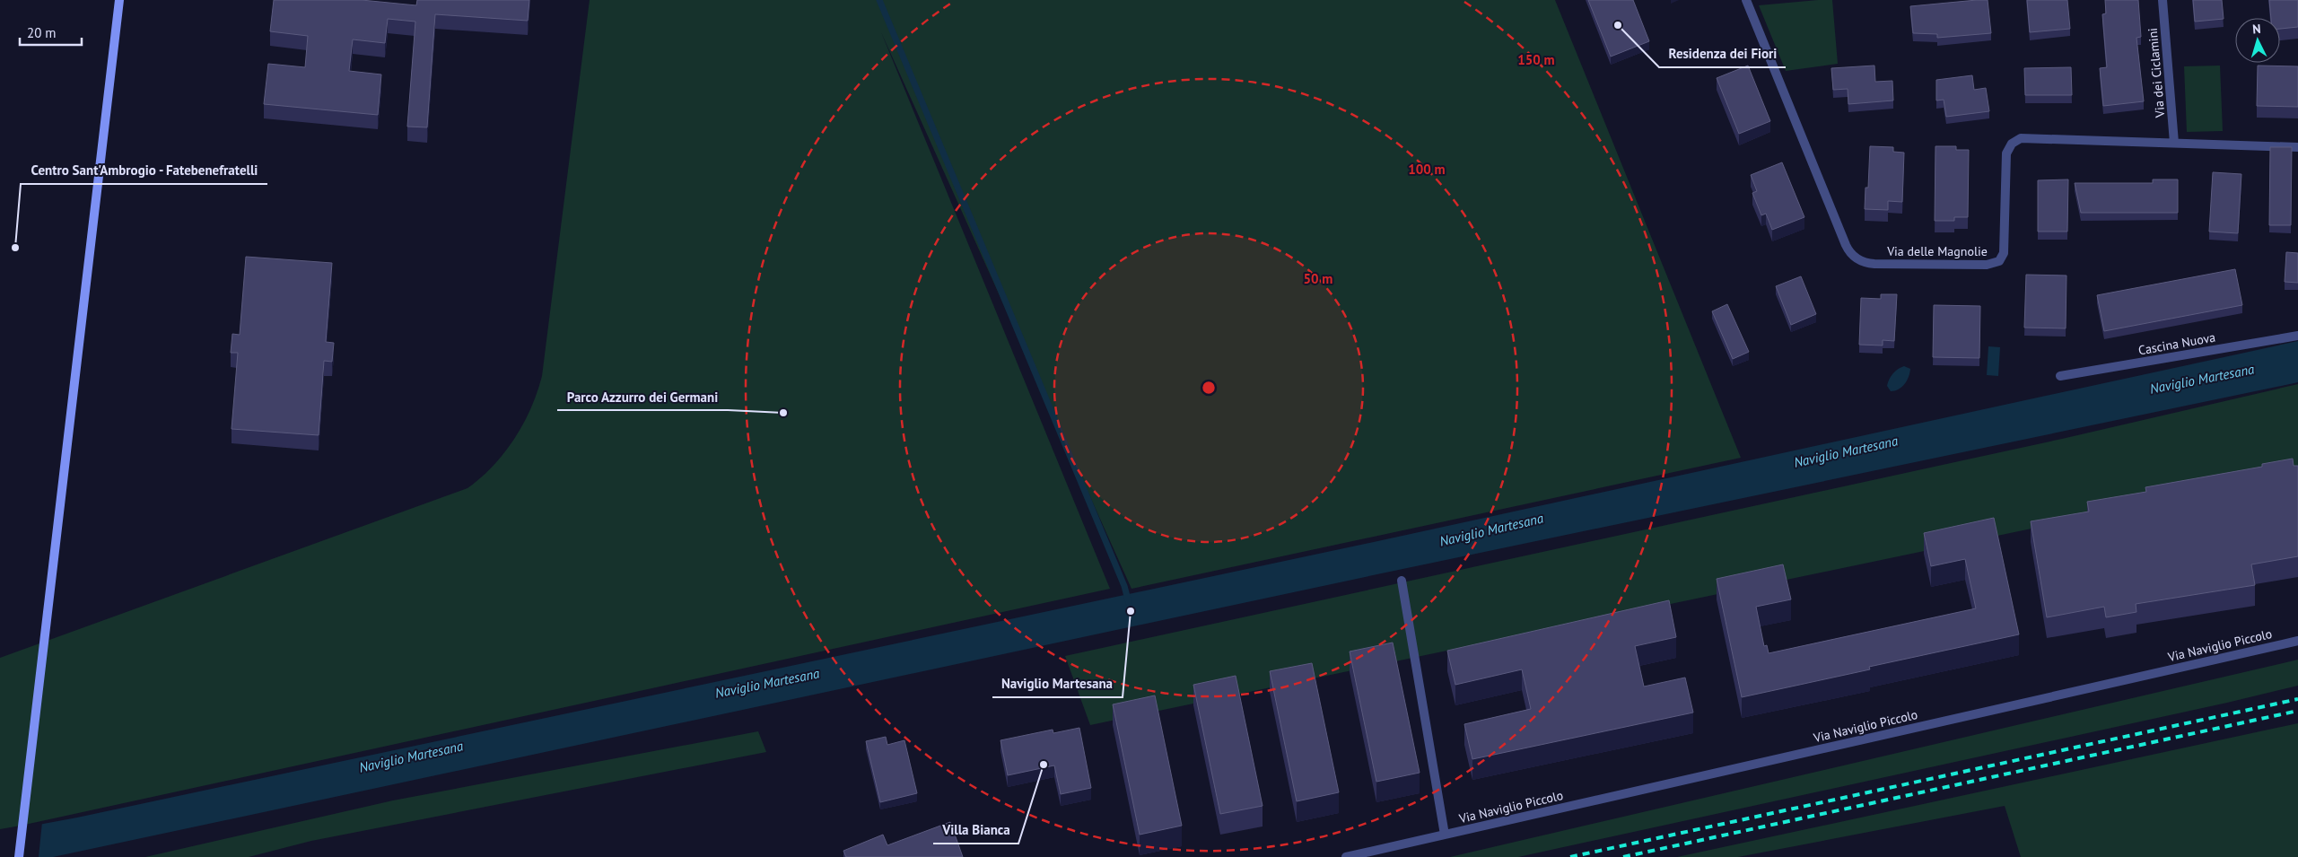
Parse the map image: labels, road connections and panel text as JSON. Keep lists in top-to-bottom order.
{
  "streets": {
    "street": [
      "Via dei Ciclamini",
      "Via delle Magnolie",
      "Cascina Nuova",
      "Via Naviglio Piccolo"
    ]
  },
  "crossings": [
    ["Via dei Ciclamini", "Via delle Magnolie"]
  ],
  "water": ["Naviglio Martesana"],
  "places": [
    "Residenza dei Fiori",
    "Centro Sant'Ambrogio - Fatebenefratelli",
    "Parco Azzurro dei Germani",
    "Naviglio Martesana",
    "Villa Bianca"
  ],
  "scale_bar": "20 m",
  "north": "top",
  "rings": ["150 m", "100 m", "50 m"]
}
